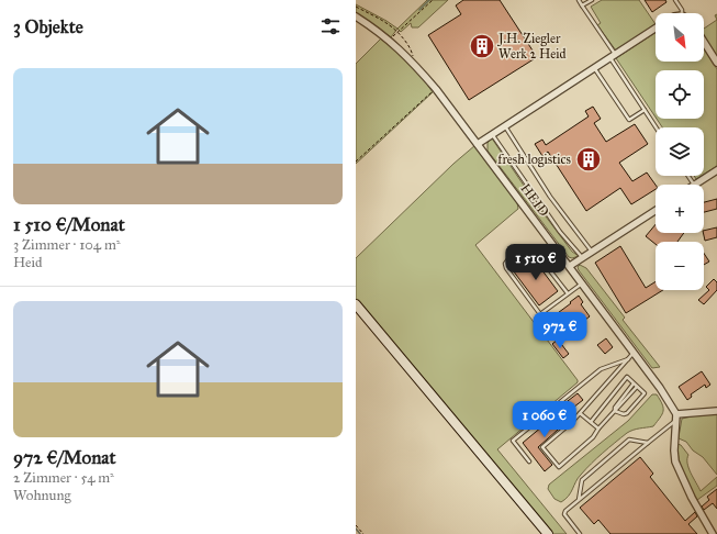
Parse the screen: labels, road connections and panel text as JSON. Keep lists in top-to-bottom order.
{
  "streets": {
    "street": ["HEID"]
  },
  "places": {
    "building": ["J.H. Ziegler Werk 2 Heid", "fresh logistics"]
  },
  "north": "bottom right",
  "page": {
    "heading": "3 Objekte",
    "map_buttons": ["+", "−"],
    "list": [
      {
        "name": "1 510 €/Monat",
        "note": "3 Zimmer · 104 m² · Heid"
      },
      {
        "name": "972 €/Monat",
        "note": "2 Zimmer · 54 m² · Wohnung"
      }
    ],
    "price": ["1 510 €", "972 €", "1 060 €"]
  }
}
